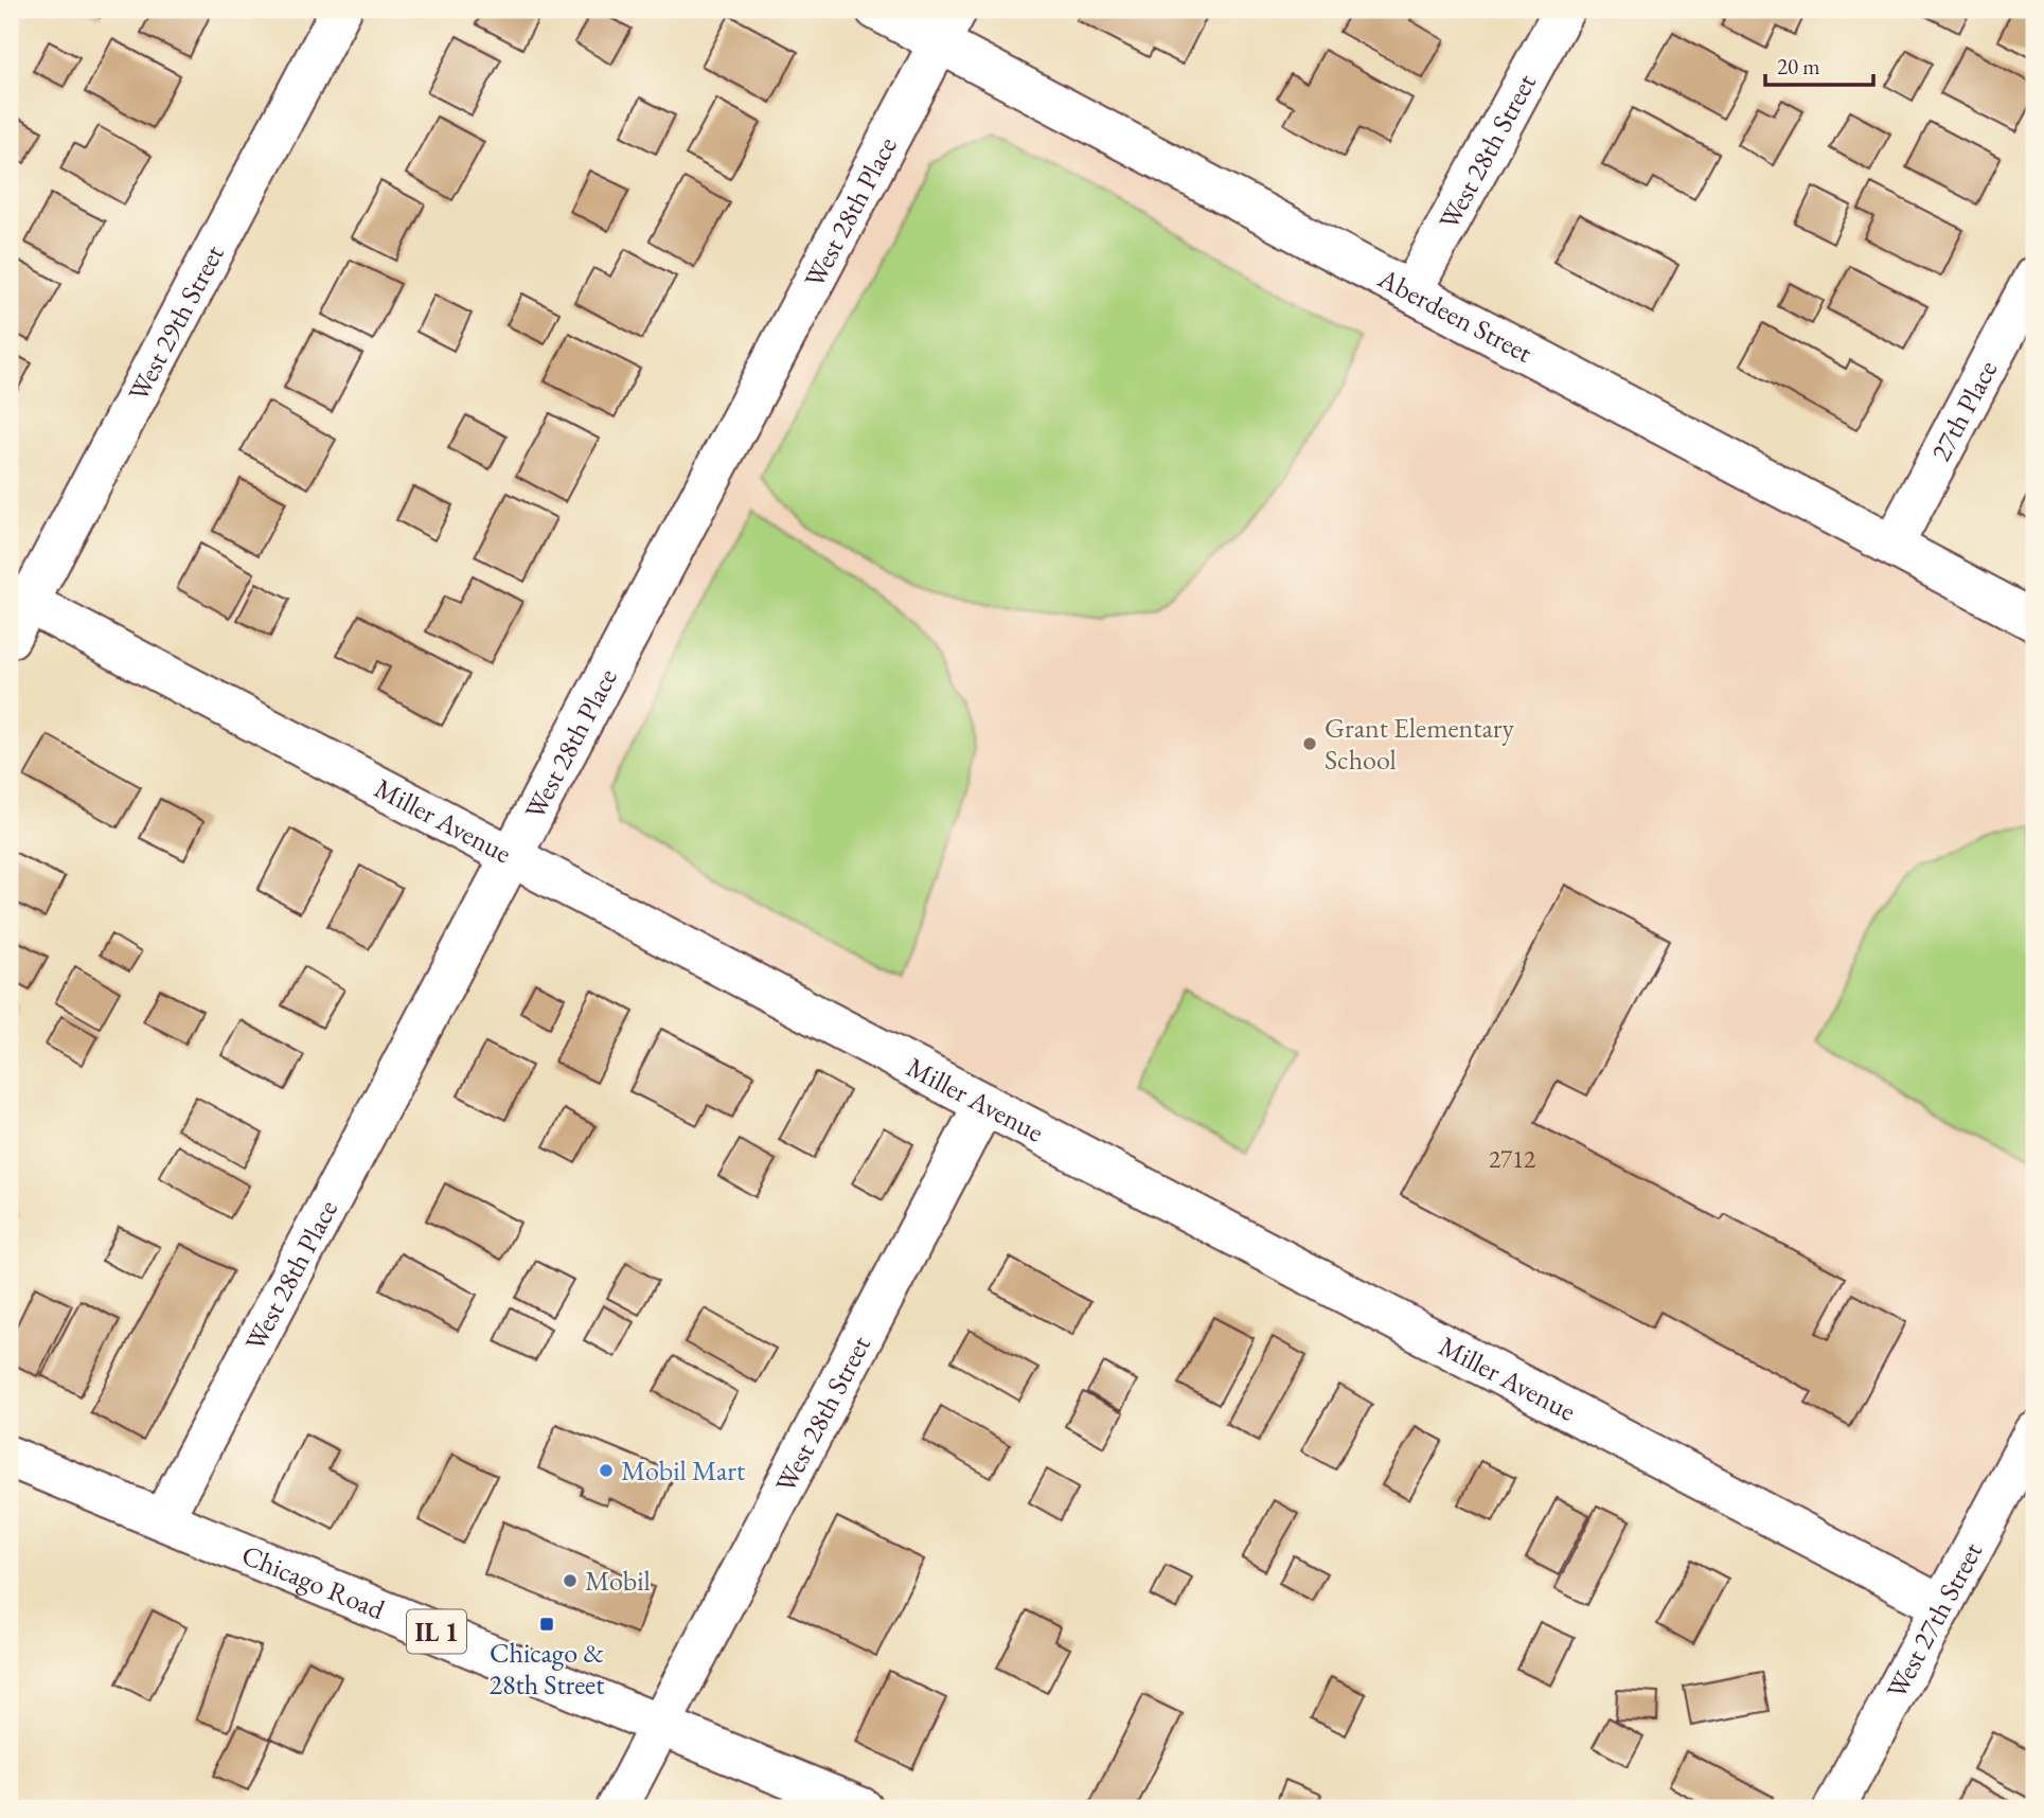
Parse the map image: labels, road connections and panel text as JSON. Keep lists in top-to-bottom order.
{
  "streets": {
    "street": [
      "West 28th Street",
      "West 28th Place",
      "Aberdeen Street",
      "West 29th Street",
      "27th Place",
      "Miller Avenue",
      "Chicago Road",
      "West 27th Street",
      "IL 1"
    ]
  },
  "crossings": [
    ["West 28th Street", "Aberdeen Street"],
    ["West 28th Street", "Miller Avenue"],
    ["West 28th Street", "Chicago Road"],
    ["West 28th Place", "Aberdeen Street"],
    ["West 28th Place", "Miller Avenue"],
    ["West 28th Place", "Chicago Road"],
    ["Aberdeen Street", "27th Place"],
    ["West 29th Street", "Miller Avenue"],
    ["Miller Avenue", "West 27th Street"]
  ],
  "places": {
    "other": ["Grant Elementary School", "Mobil Mart", "Mobil"],
    "transit": ["Chicago & 28th Street"]
  },
  "house_numbers": ["2712"],
  "scale_bar": "20 m"
}
